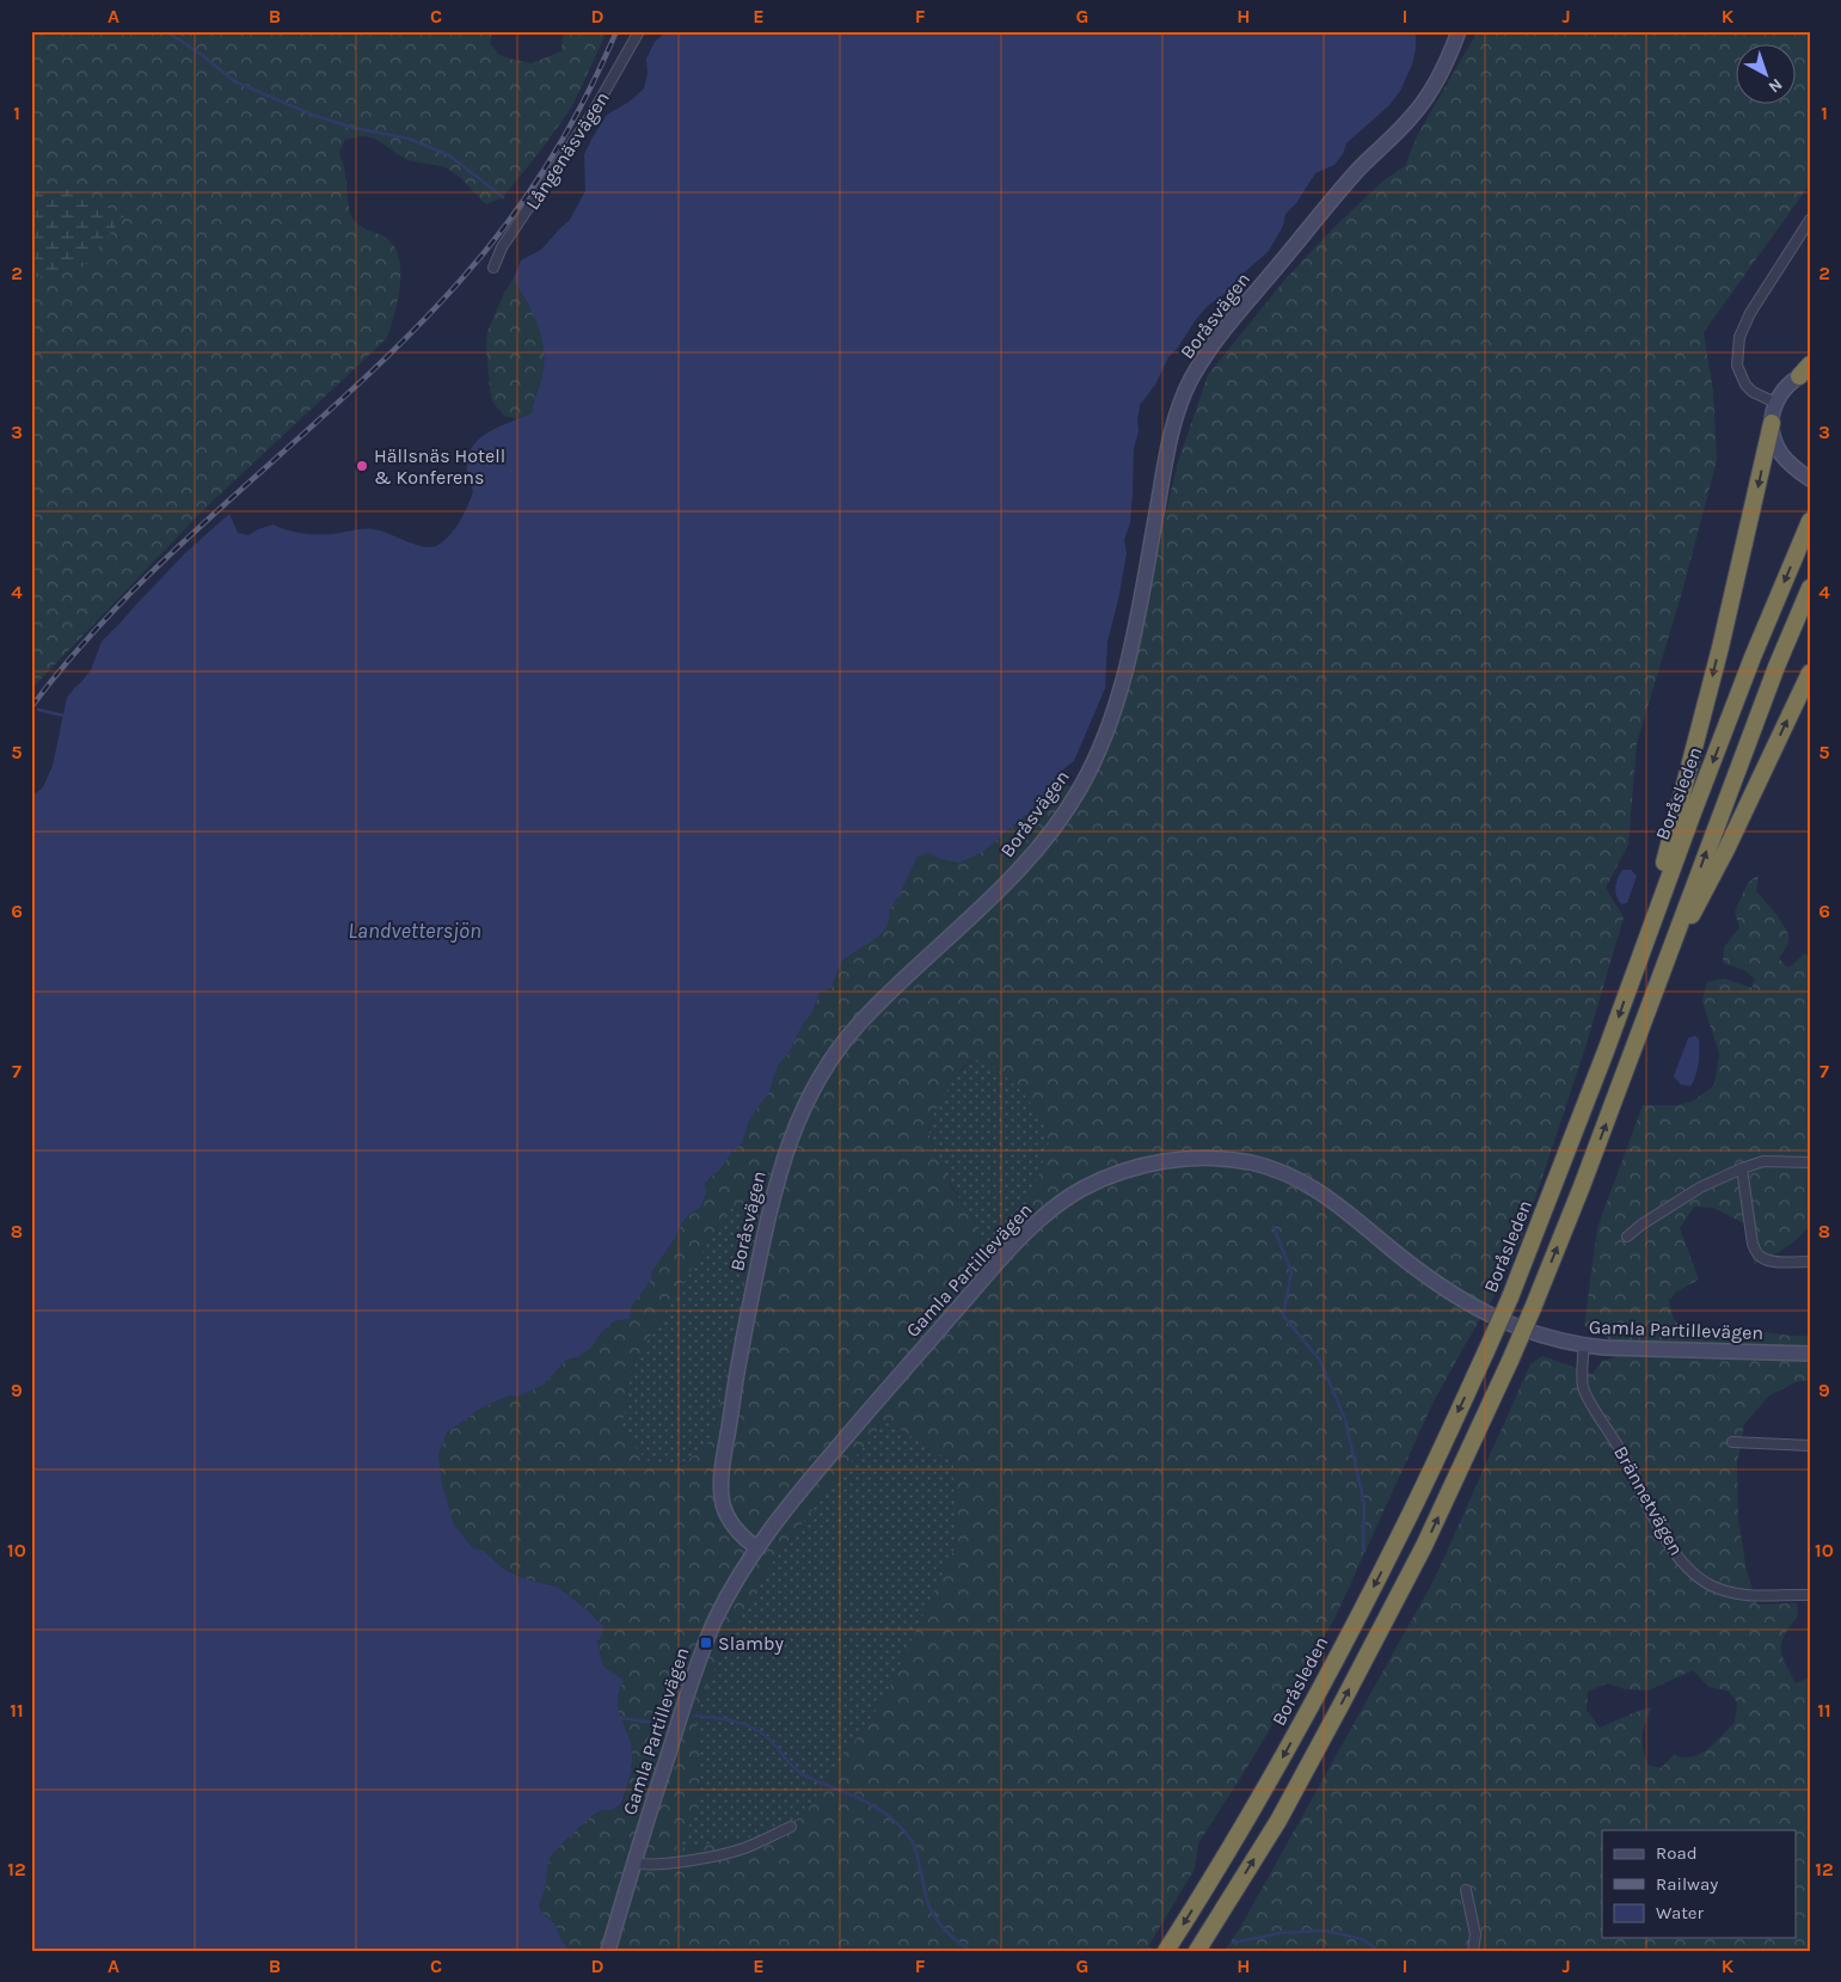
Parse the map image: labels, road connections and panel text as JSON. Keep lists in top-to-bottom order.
{
  "streets": {
    "highway": ["Boråsleden"],
    "street": [
      "Långenäsvägen",
      "Boråsvägen",
      "Gamla Partillevägen",
      "Brännetvägen"
    ]
  },
  "crossings": [
    ["Boråsvägen", "Gamla Partillevägen"],
    ["Gamla Partillevägen", "Brännetvägen"]
  ],
  "water": ["Landvettersjön"],
  "places": {
    "other": ["Hällsnäs Hotell & Konferens"],
    "transit": ["Slamby"]
  },
  "legend": ["Road", "Railway", "Water"],
  "north": "bottom right",
  "grid": {
    "columns": [
      "A",
      "B",
      "C",
      "D",
      "E",
      "F",
      "G",
      "H",
      "I",
      "J",
      "K"
    ],
    "rows": [
      "1",
      "2",
      "3",
      "4",
      "5",
      "6",
      "7",
      "8",
      "9",
      "10",
      "11",
      "12"
    ]
  }
}
